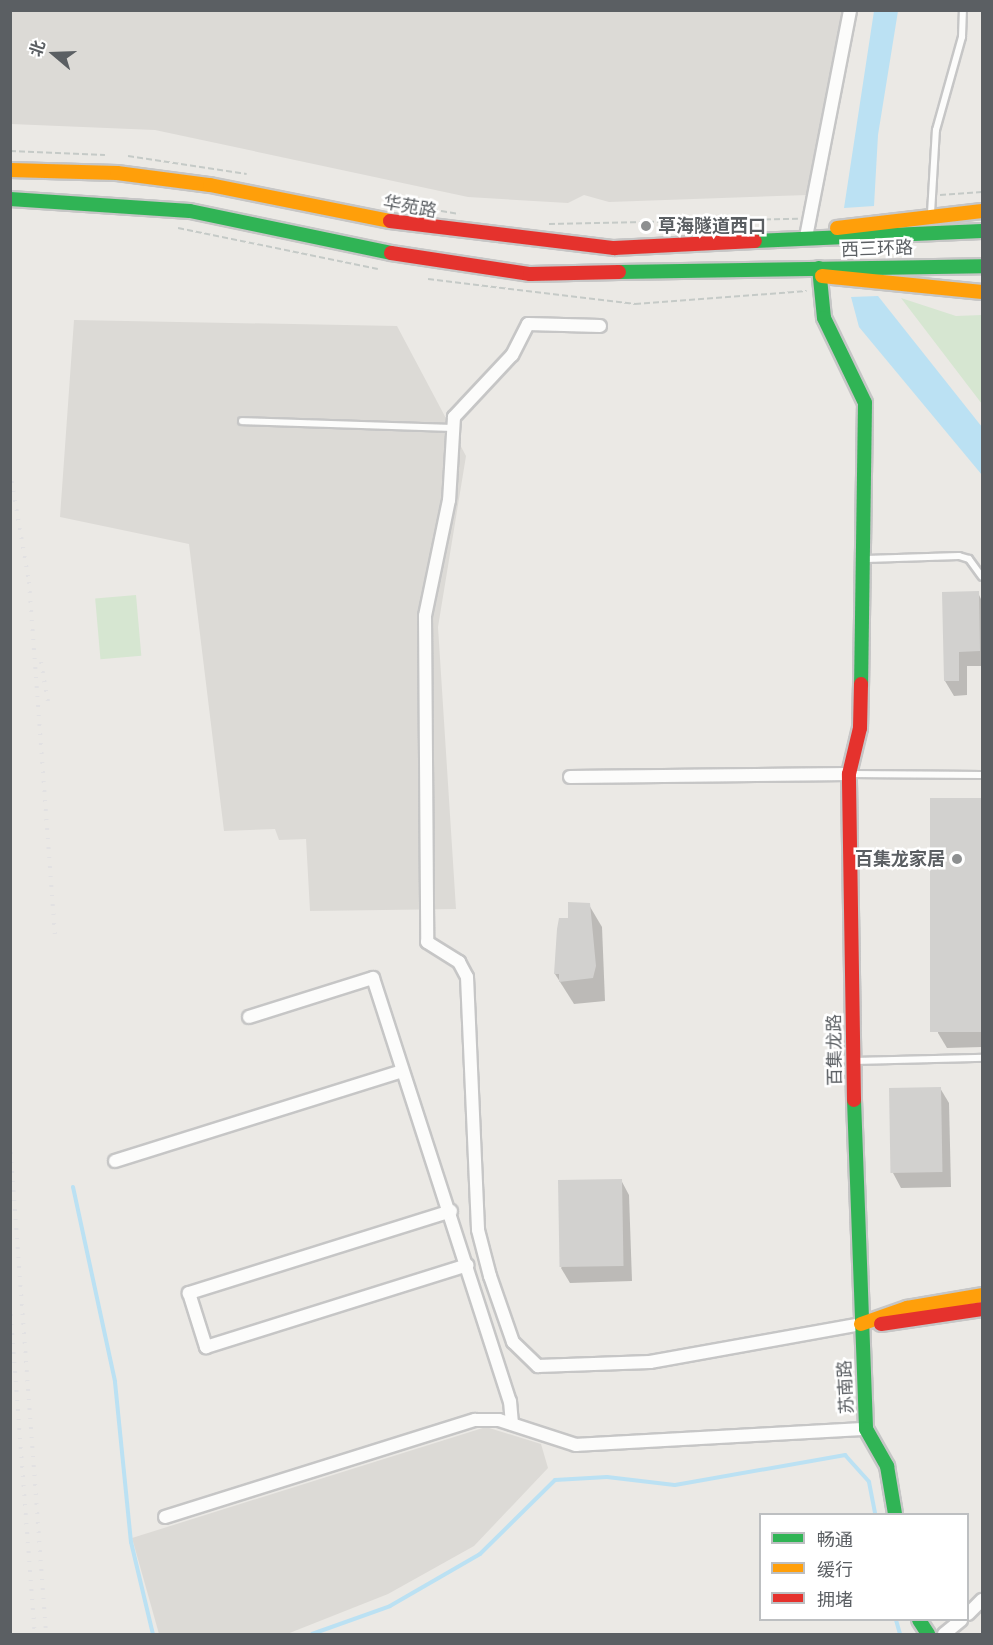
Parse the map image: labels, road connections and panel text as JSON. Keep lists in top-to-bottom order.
{
  "streets": {
    "main road": [
      "华苑路",
      "西三环路",
      "百集龙路",
      "苏南路"
    ]
  },
  "crossings": [
    ["华苑路", "西三环路"],
    ["西三环路", "百集龙路"],
    ["百集龙路", "苏南路"]
  ],
  "places": ["草海隧道西口", "百集龙家居"],
  "legend": ["畅通", "缓行", "拥堵"],
  "north": "left"
}
